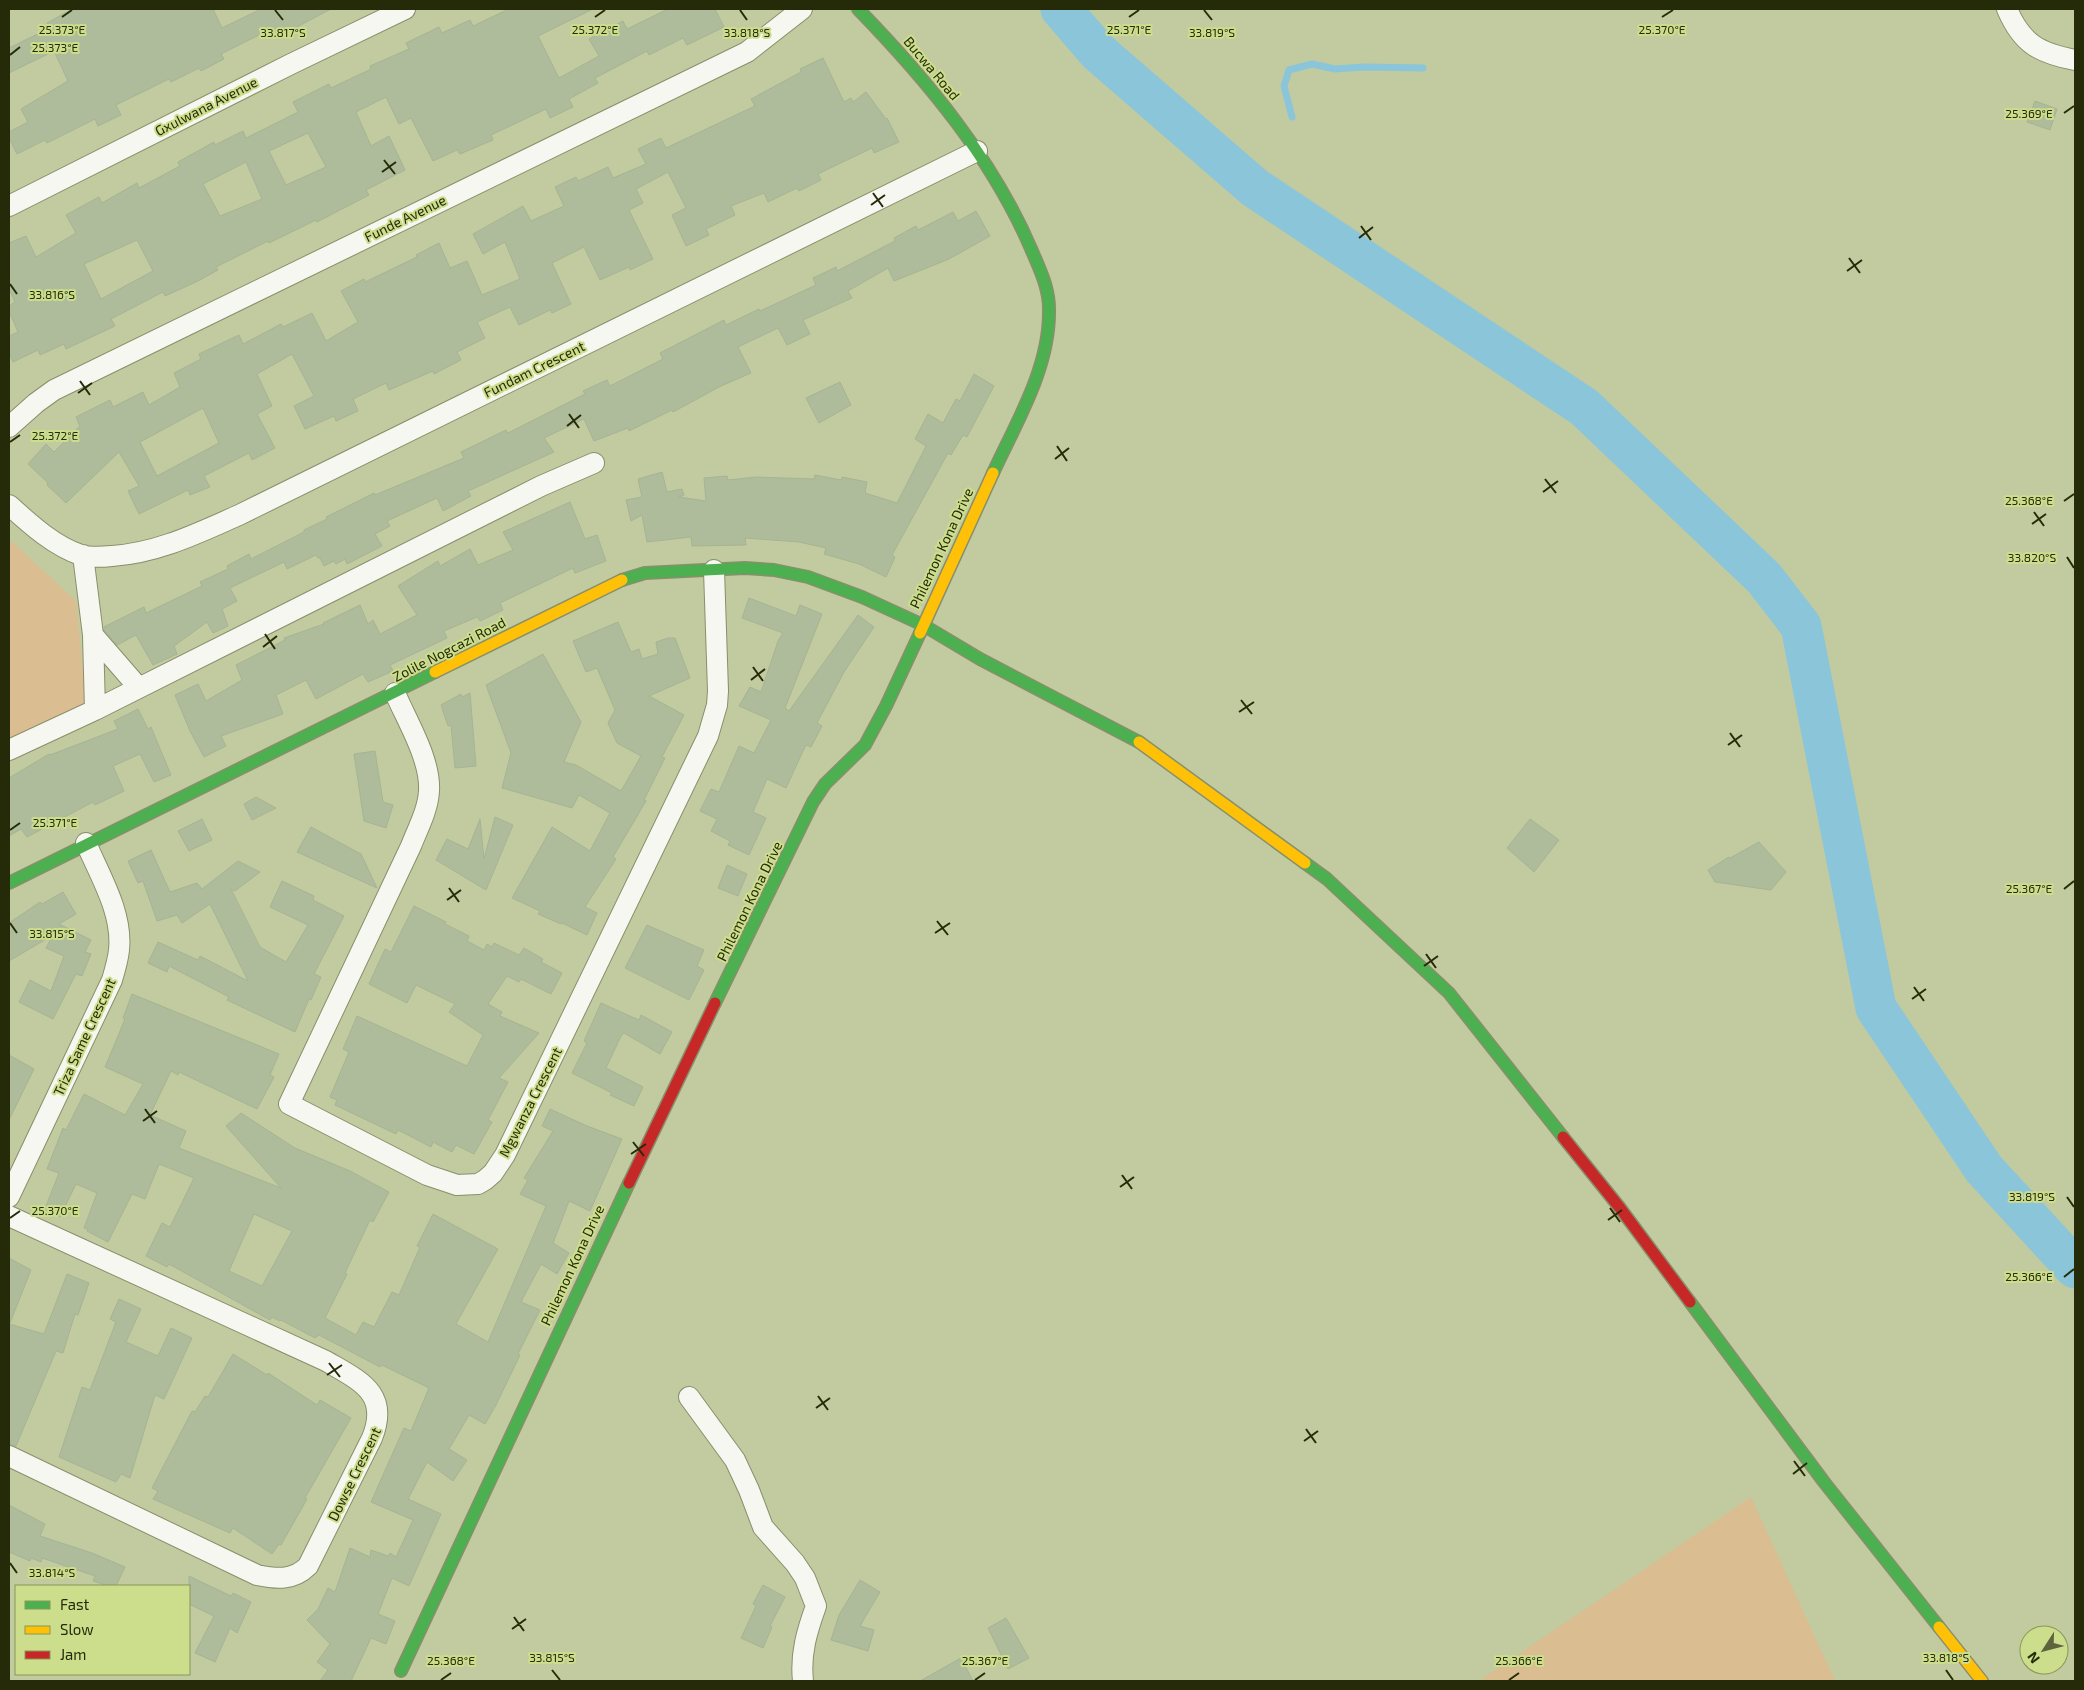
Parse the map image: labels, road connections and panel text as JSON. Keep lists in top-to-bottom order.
{
  "streets": {
    "street": [
      "Bucwa Road",
      "Gxulwana Avenue",
      "Funde Avenue",
      "Fundam Crescent",
      "Philemon Kona Drive",
      "Zolile Nogcazi Road",
      "Triza Same Crescent",
      "Mgwanza Crescent",
      "Dowse Crescent"
    ]
  },
  "crossings": [
    ["Bucwa Road", "Fundam Crescent"],
    ["Bucwa Road", "Philemon Kona Drive"],
    ["Fundam Crescent", "Philemon Kona Drive"],
    ["Philemon Kona Drive", "Zolile Nogcazi Road"],
    ["Zolile Nogcazi Road", "Triza Same Crescent"],
    ["Zolile Nogcazi Road", "Mgwanza Crescent"]
  ],
  "legend": ["Fast", "Slow", "Jam"],
  "north": "bottom left",
  "coordinates": [
    "25.373°E",
    "25.372°E",
    "25.371°E",
    "25.370°E",
    "33.817°S",
    "33.818°S",
    "33.819°S",
    "25.369°E",
    "33.816°S",
    "25.368°E",
    "33.820°S",
    "25.367°E",
    "33.815°S",
    "25.366°E",
    "33.814°S"
  ]
}
